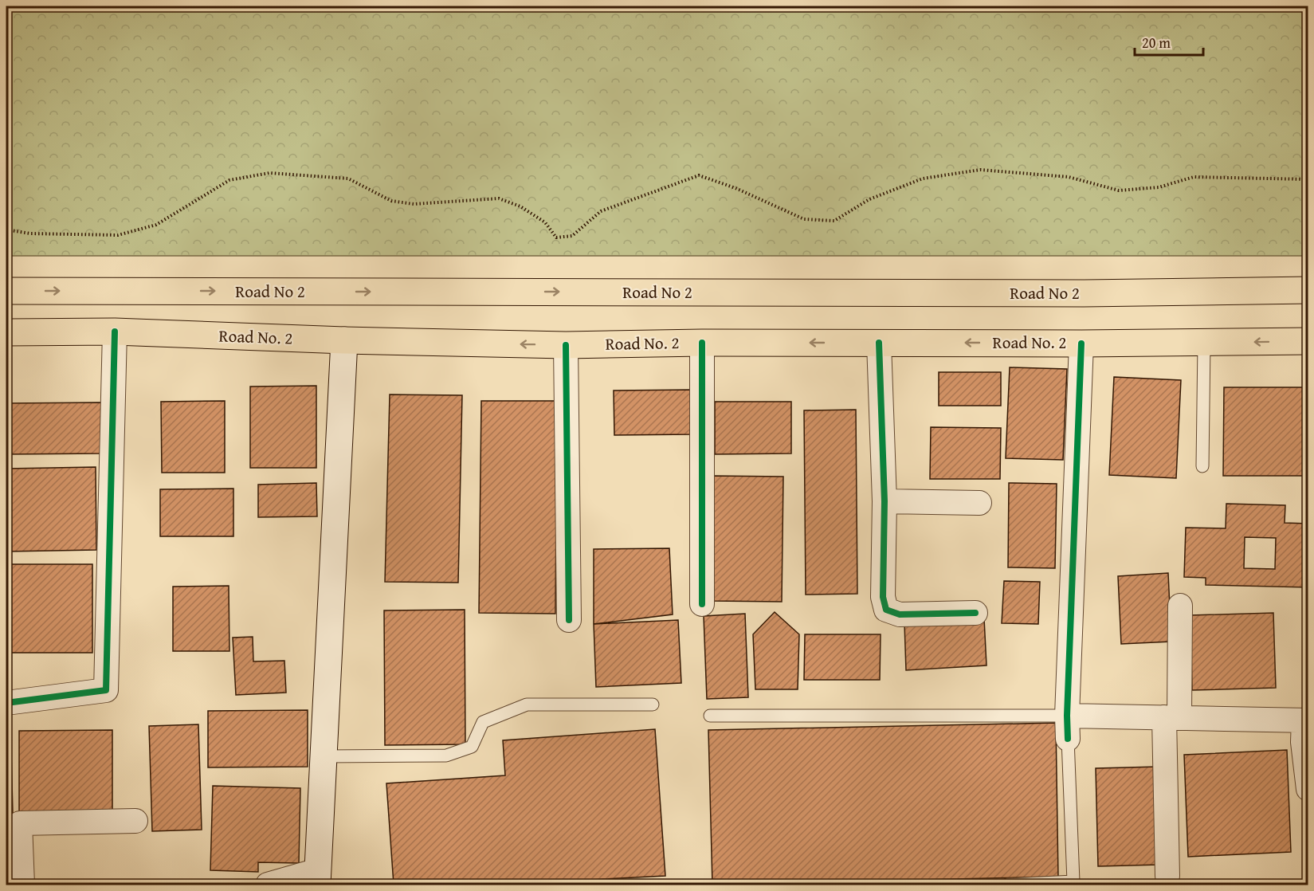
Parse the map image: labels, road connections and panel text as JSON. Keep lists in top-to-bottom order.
{
  "streets": {
    "main road": ["Road No 2", "Road No. 2"]
  },
  "one_way": ["Road No 2", "Road No. 2"],
  "scale_bar": "20 m"
}
